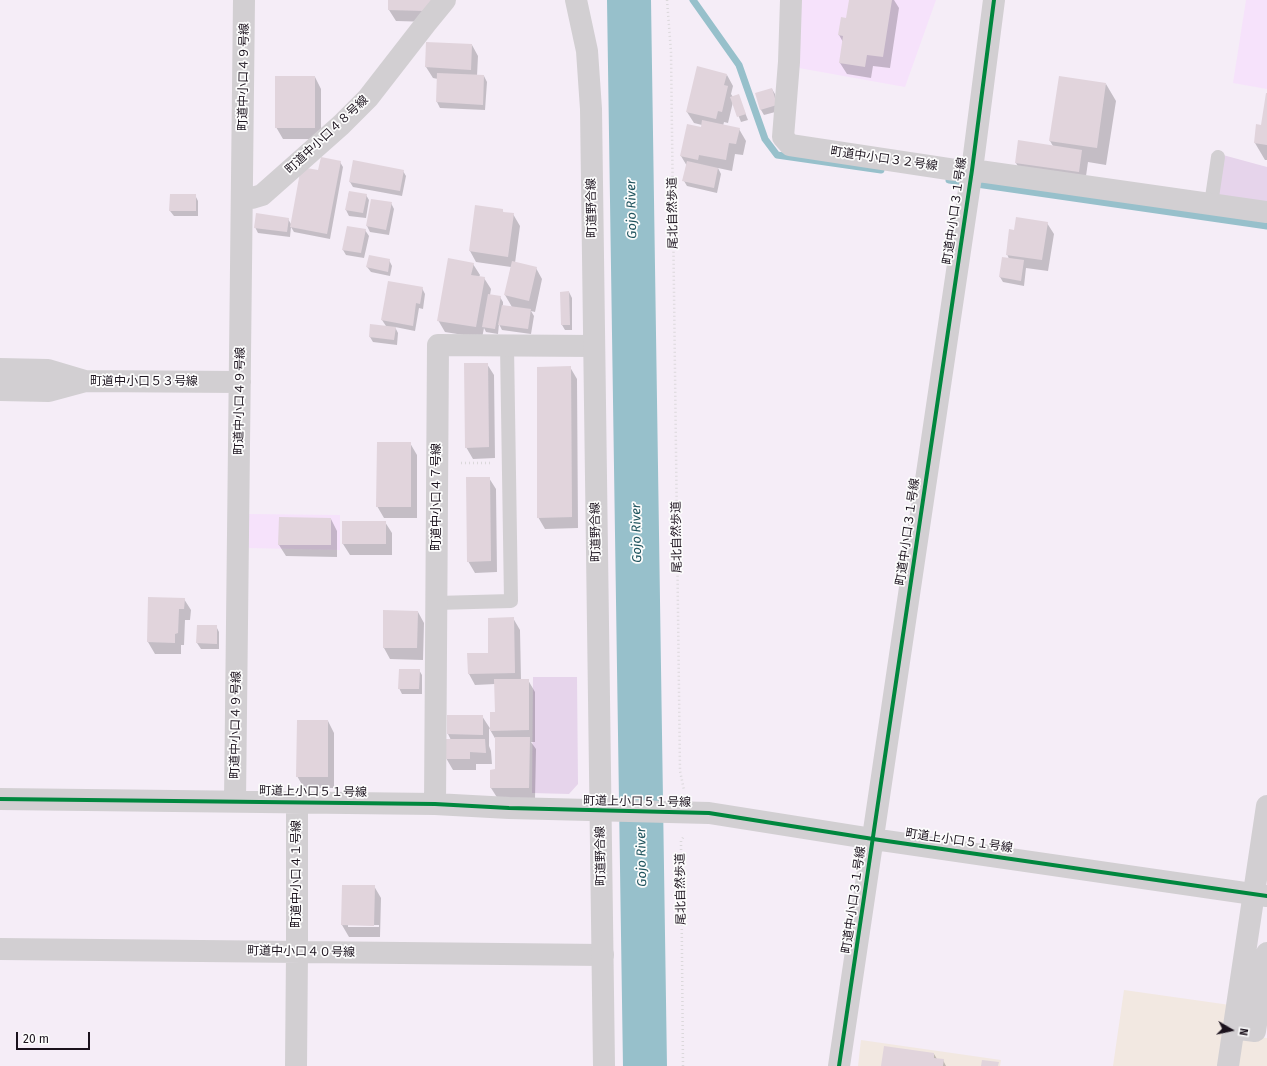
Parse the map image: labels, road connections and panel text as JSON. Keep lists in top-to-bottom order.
{
  "streets": {
    "street": [
      "町道中小口４９号線",
      "町道中小口４８号線",
      "町道中小口３２号線",
      "町道野合線",
      "町道中小口３１号線",
      "町道中小口５３号線",
      "町道中小口４７号線",
      "町道上小口５１号線",
      "町道中小口４１号線",
      "町道中小口４０号線"
    ],
    "path": ["尾北自然歩道"]
  },
  "crossings": [
    ["町道中小口４９号線", "町道中小口４８号線"],
    ["町道中小口４９号線", "町道中小口５３号線"],
    ["町道中小口４９号線", "町道上小口５１号線"],
    ["町道中小口３２号線", "町道中小口３１号線"],
    ["町道野合線", "町道中小口４７号線"],
    ["町道野合線", "町道上小口５１号線"],
    ["町道野合線", "町道中小口４０号線"],
    ["町道中小口３１号線", "町道上小口５１号線"],
    ["尾北自然歩道", "町道上小口５１号線"],
    ["町道中小口４７号線", "町道上小口５１号線"],
    ["町道上小口５１号線", "町道中小口４１号線"],
    ["町道中小口４１号線", "町道中小口４０号線"]
  ],
  "water": ["Gojo River"],
  "scale_bar": "20 m",
  "north": "right"
}
